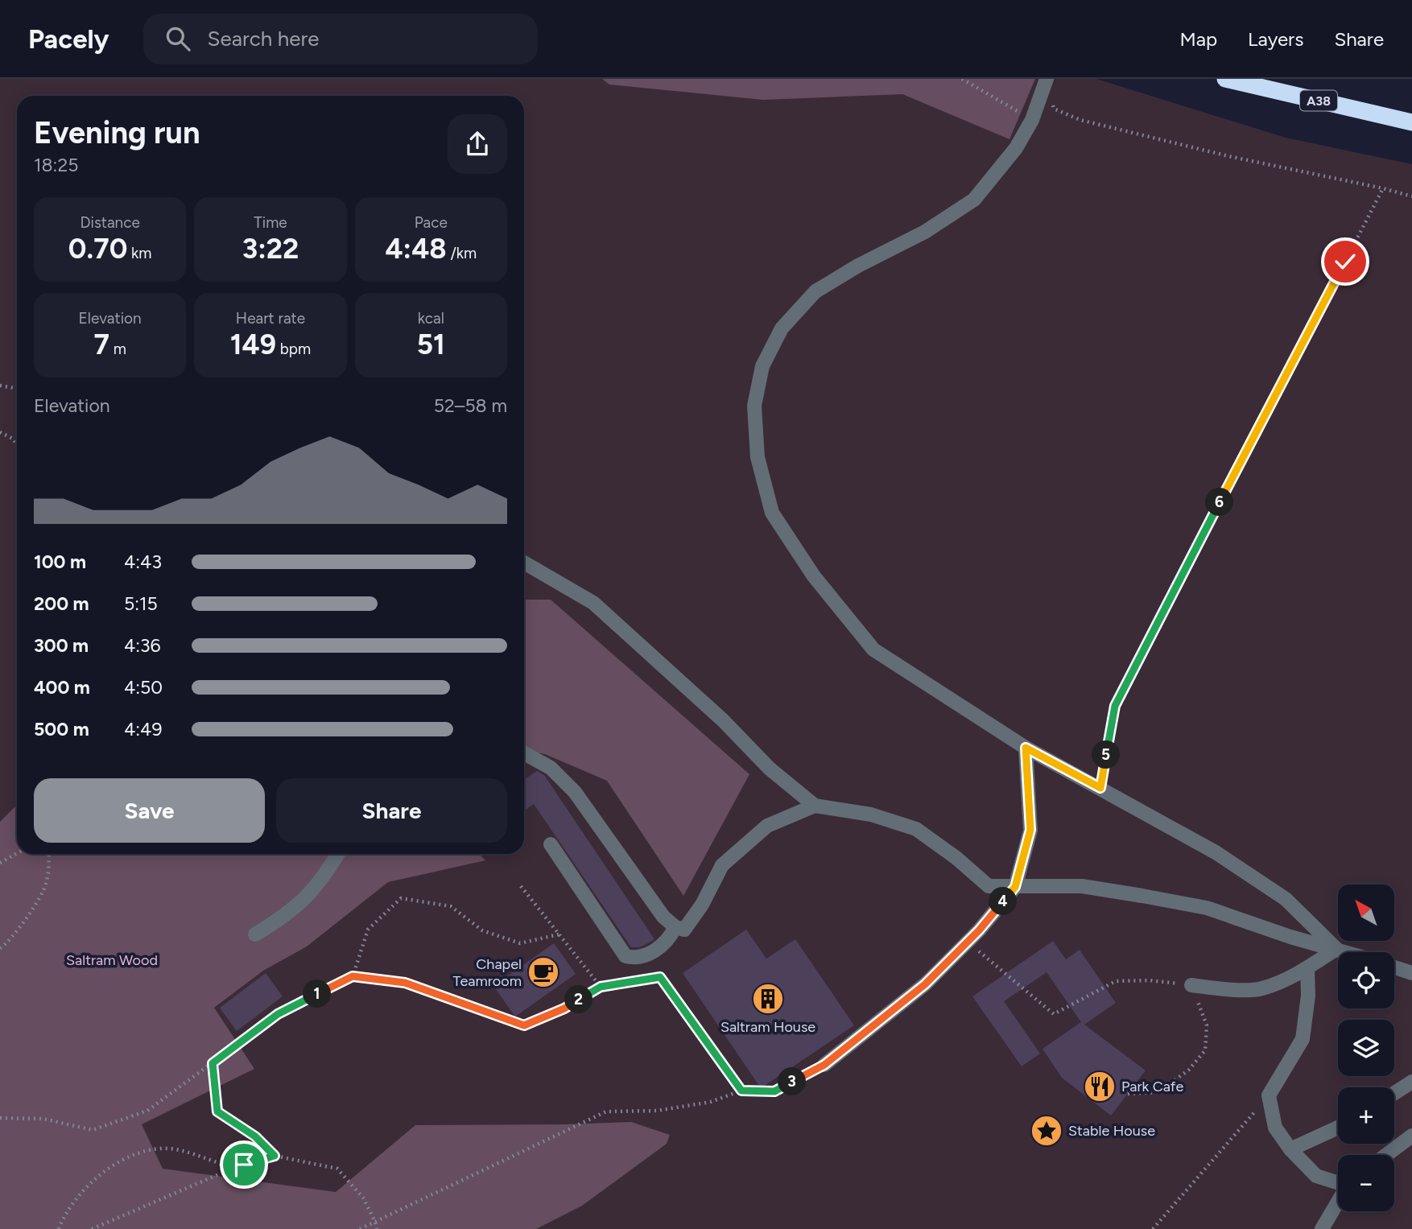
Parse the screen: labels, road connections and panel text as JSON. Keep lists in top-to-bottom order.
{
  "streets": {
    "highway": ["A38"]
  },
  "parks": ["Saltram Wood"],
  "places": {
    "cafe": ["Chapel Teamroom"],
    "building": ["Saltram House"],
    "restaurant": ["Park Cafe"],
    "place": ["Stable House"]
  },
  "north": "top left",
  "page": {
    "header": "Pacely",
    "search": "Search here",
    "nav": ["Map", "Layers", "Share"],
    "heading": ["Evening run", "18:25"],
    "stats": [
      ["Distance", "0.70 km"],
      ["Time", "3:22"],
      ["Pace", "4:48 /km"],
      ["Elevation", "7 m"],
      ["Heart rate", "149 bpm"],
      ["kcal", "51"]
    ],
    "chart": ["Elevation", "52–58 m"],
    "pins": [
      "6",
      "5",
      "4",
      "1",
      "2",
      "3"
    ],
    "list": [
      {
        "name": "100 m",
        "note": "4:43"
      },
      {
        "name": "200 m",
        "note": "5:15"
      },
      {
        "name": "300 m",
        "note": "4:36"
      },
      {
        "name": "400 m",
        "note": "4:50"
      },
      {
        "name": "500 m",
        "note": "4:49"
      }
    ],
    "buttons": ["Save", "Share"],
    "map_buttons": ["+", "−"]
  }
}
